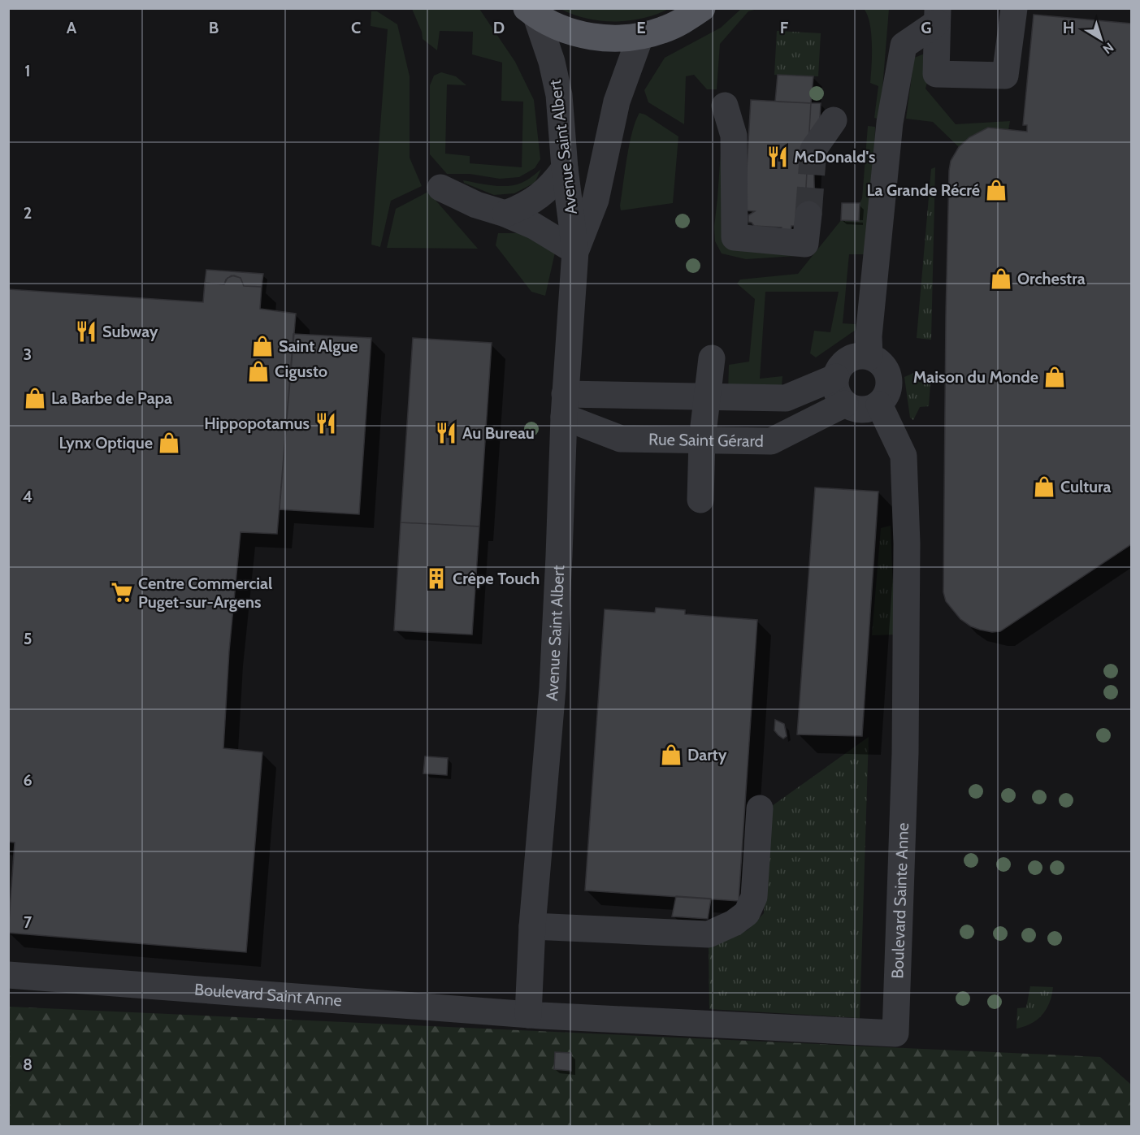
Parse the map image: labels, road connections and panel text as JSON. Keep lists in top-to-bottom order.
{
  "streets": {
    "lane": [
      "Avenue Saint Albert",
      "Rue Saint Gérard",
      "Boulevard Sainte Anne",
      "Boulevard Saint Anne"
    ]
  },
  "crossings": [
    ["Avenue Saint Albert", "Rue Saint Gérard"],
    ["Avenue Saint Albert", "Boulevard Sainte Anne"],
    ["Avenue Saint Albert", "Boulevard Saint Anne"],
    ["Rue Saint Gérard", "Boulevard Sainte Anne"],
    ["Boulevard Sainte Anne", "Boulevard Saint Anne"]
  ],
  "places": {
    "restaurant": [
      "McDonald's",
      "Subway",
      "Hippopotamus",
      "Au Bureau"
    ],
    "shop": [
      "La Grande Récré",
      "Orchestra",
      "Saint Algue",
      "Cigusto",
      "Maison du Monde",
      "La Barbe de Papa",
      "Lynx Optique",
      "Cultura",
      "Darty"
    ],
    "building": ["Crêpe Touch"],
    "supermarket": ["Centre Commercial Puget-sur-Argens"]
  },
  "north": "bottom right",
  "grid": {
    "columns": [
      "A",
      "B",
      "C",
      "D",
      "E",
      "F",
      "G",
      "H"
    ],
    "rows": [
      "1",
      "2",
      "3",
      "4",
      "5",
      "6",
      "7",
      "8"
    ]
  }
}
